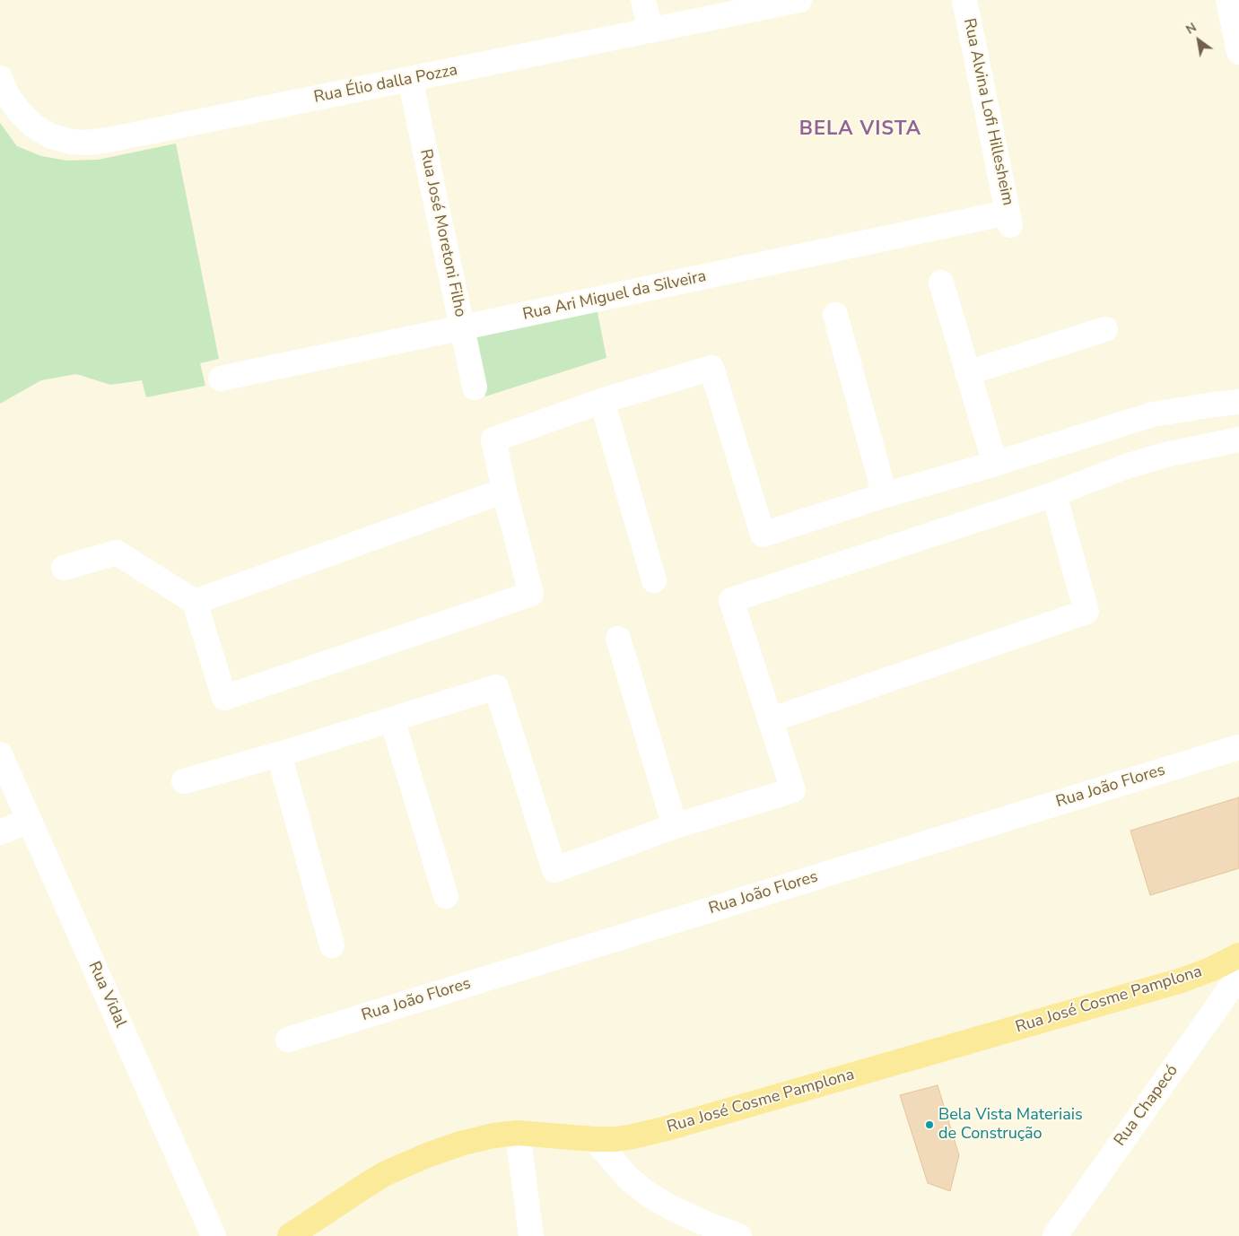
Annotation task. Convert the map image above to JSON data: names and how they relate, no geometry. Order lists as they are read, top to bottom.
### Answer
{
  "streets": {
    "main road": ["Rua José Cosme Pamplona"],
    "street": [
      "Rua Élio dalla Pozza",
      "Rua Alvina Lofi Hillesheim",
      "Rua José Moretoni Filho",
      "Rua Ari Miguel da Silveira",
      "Rua João Flores",
      "Rua Vidal",
      "Rua Chapecó"
    ]
  },
  "crossings": [
    ["Rua Élio dalla Pozza", "Rua José Moretoni Filho"],
    ["Rua Alvina Lofi Hillesheim", "Rua Ari Miguel da Silveira"],
    ["Rua José Moretoni Filho", "Rua Ari Miguel da Silveira"]
  ],
  "districts": ["BELA VISTA"],
  "places": ["Bela Vista Materiais de Construção"],
  "north": "top left"
}
